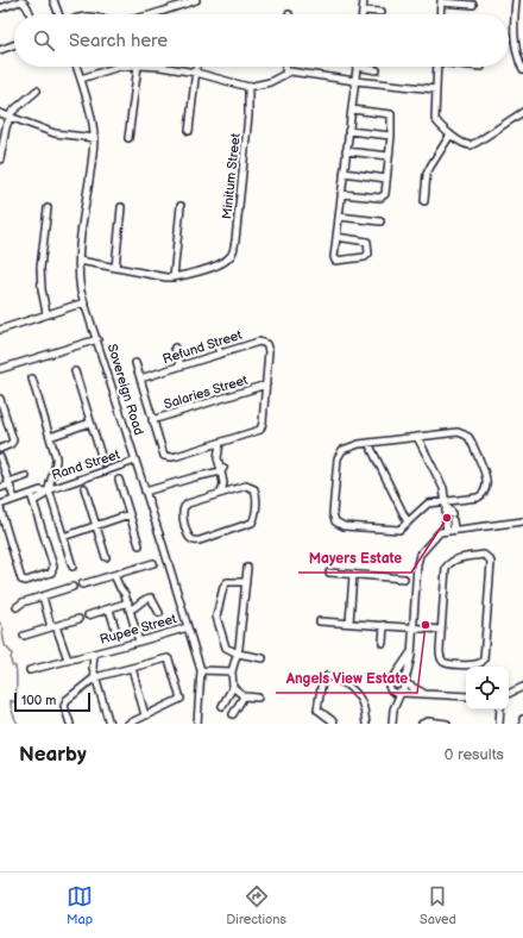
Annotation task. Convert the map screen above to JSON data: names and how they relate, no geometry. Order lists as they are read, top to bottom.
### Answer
{
  "streets": {
    "street": [
      "Minitum Street",
      "Refund Street",
      "Sovereign Road",
      "Salaries Street",
      "Rand Street",
      "Rupee Street"
    ]
  },
  "crossings": [
    ["Refund Street", "Salaries Street"],
    ["Sovereign Road", "Rand Street"],
    ["Sovereign Road", "Rupee Street"]
  ],
  "places": ["Mayers Estate", "Angels View Estate"],
  "scale_bar": "100 m",
  "page": {
    "search": "Search here",
    "scale": "100 m",
    "heading": ["Nearby", "0 results"],
    "nav": ["Map", "Directions", "Saved"]
  }
}
